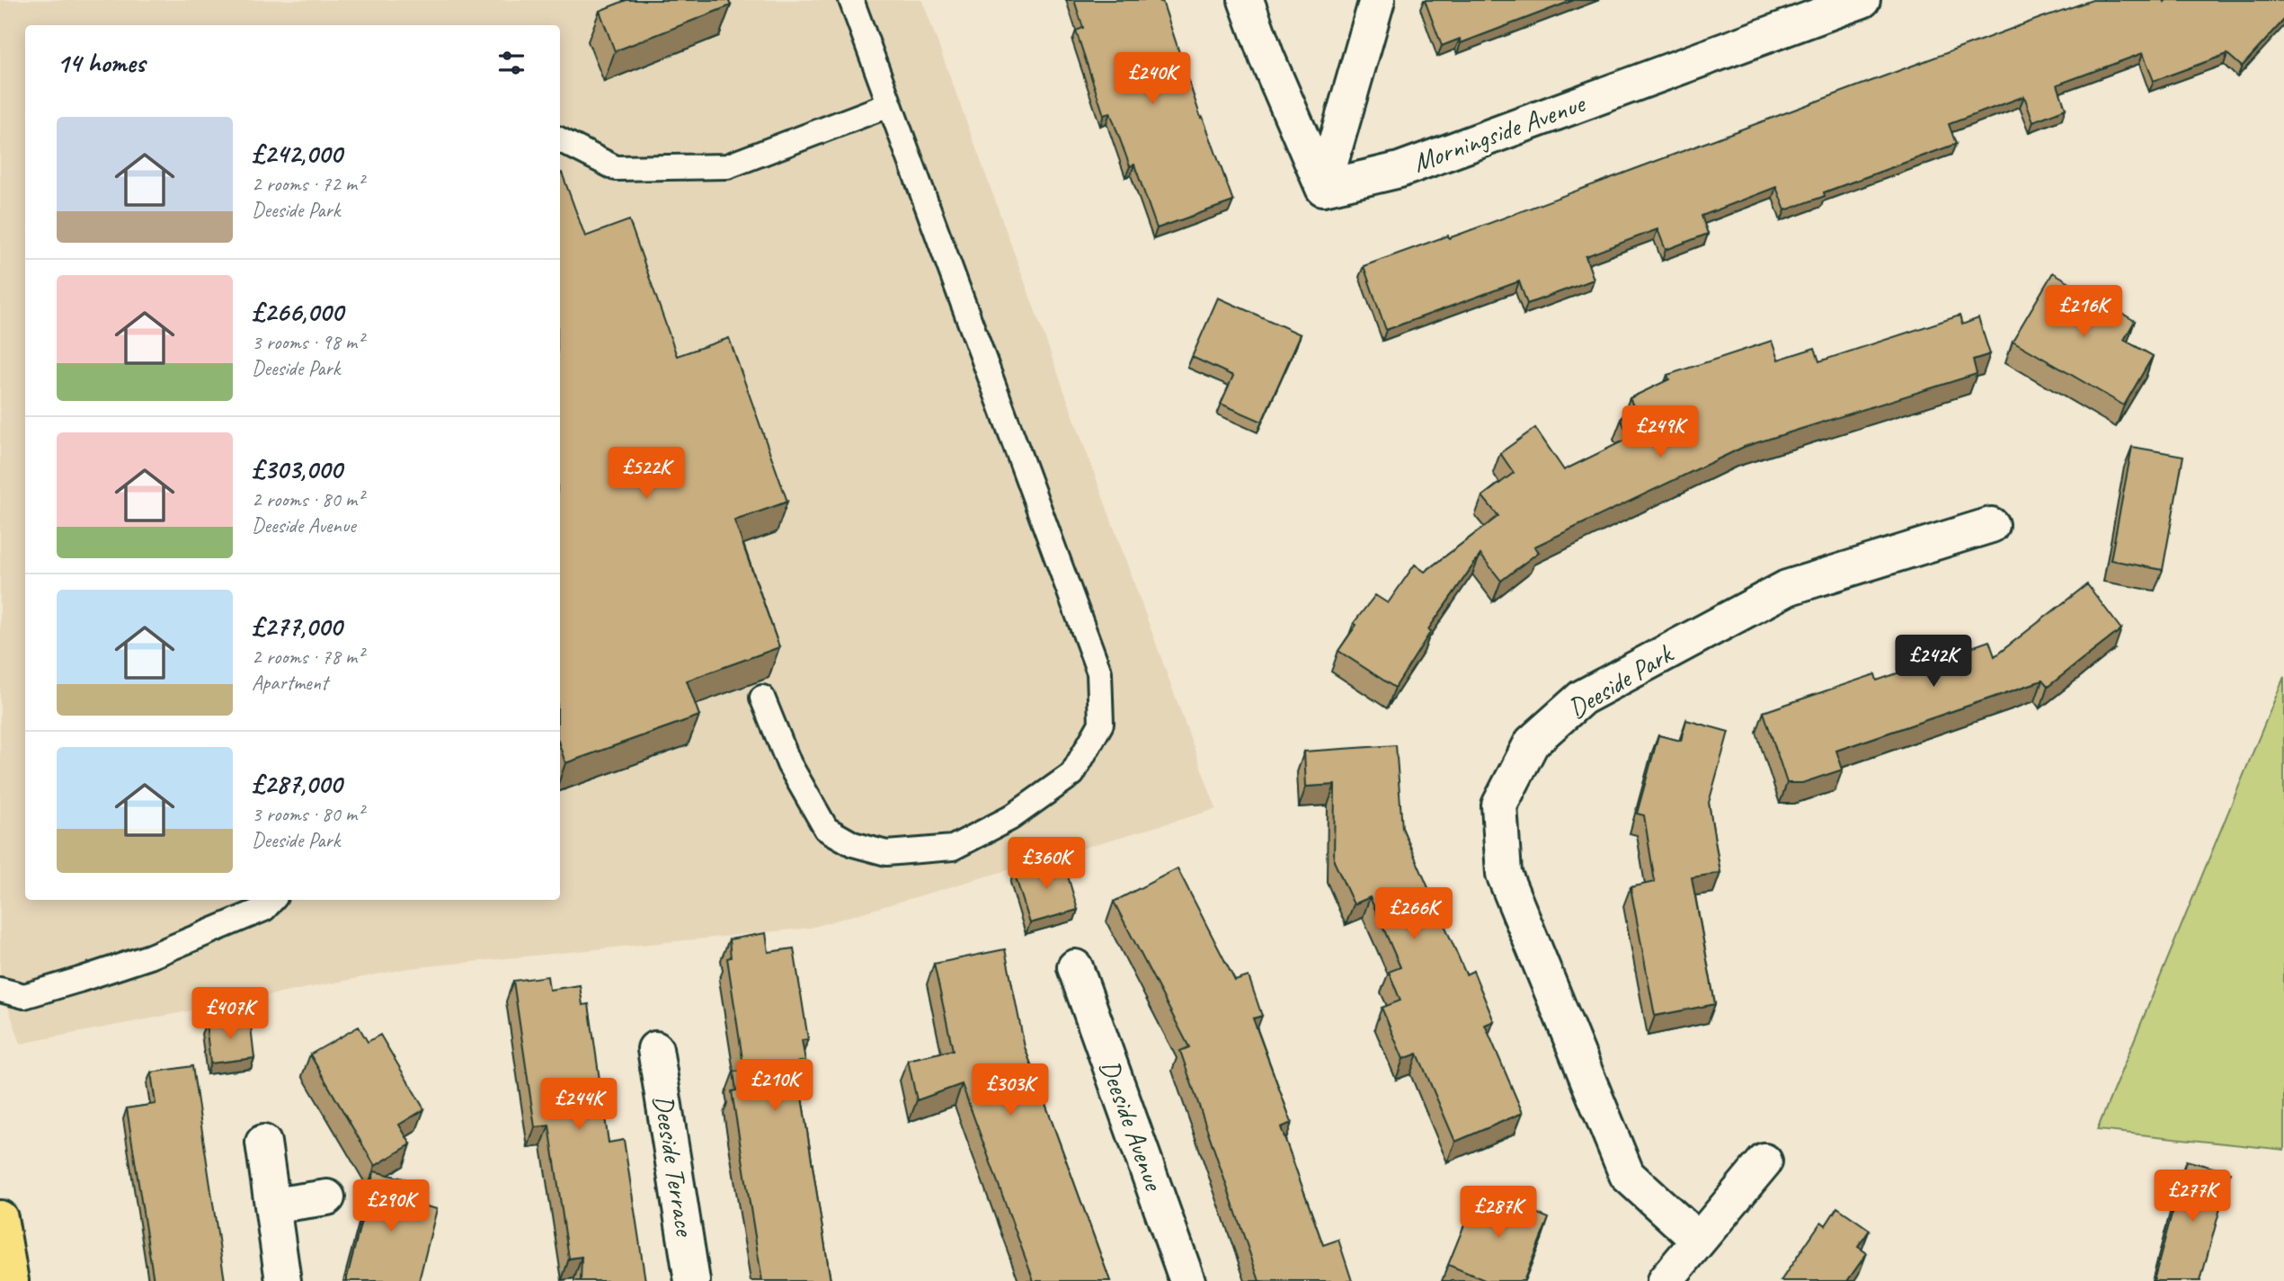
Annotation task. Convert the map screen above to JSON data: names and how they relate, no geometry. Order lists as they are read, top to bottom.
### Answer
{
  "streets": {
    "street": [
      "Morningside Avenue",
      "Deeside Park",
      "Deeside Avenue",
      "Deeside Terrace"
    ]
  },
  "page": {
    "heading": "14 homes",
    "price": [
      "£240K",
      "£216K",
      "£249K",
      "£522K",
      "£242K",
      "£360K",
      "£266K",
      "£407K",
      "£210K",
      "£303K",
      "£244K",
      "£277K",
      "£290K",
      "£287K"
    ],
    "list": [
      {
        "name": "£242,000",
        "note": "2 rooms · 72 m² · Deeside Park"
      },
      {
        "name": "£266,000",
        "note": "3 rooms · 98 m² · Deeside Park"
      },
      {
        "name": "£303,000",
        "note": "2 rooms · 80 m² · Deeside Avenue"
      },
      {
        "name": "£277,000",
        "note": "2 rooms · 78 m² · Apartment"
      },
      {
        "name": "£287,000",
        "note": "3 rooms · 80 m² · Deeside Park"
      }
    ]
  }
}
